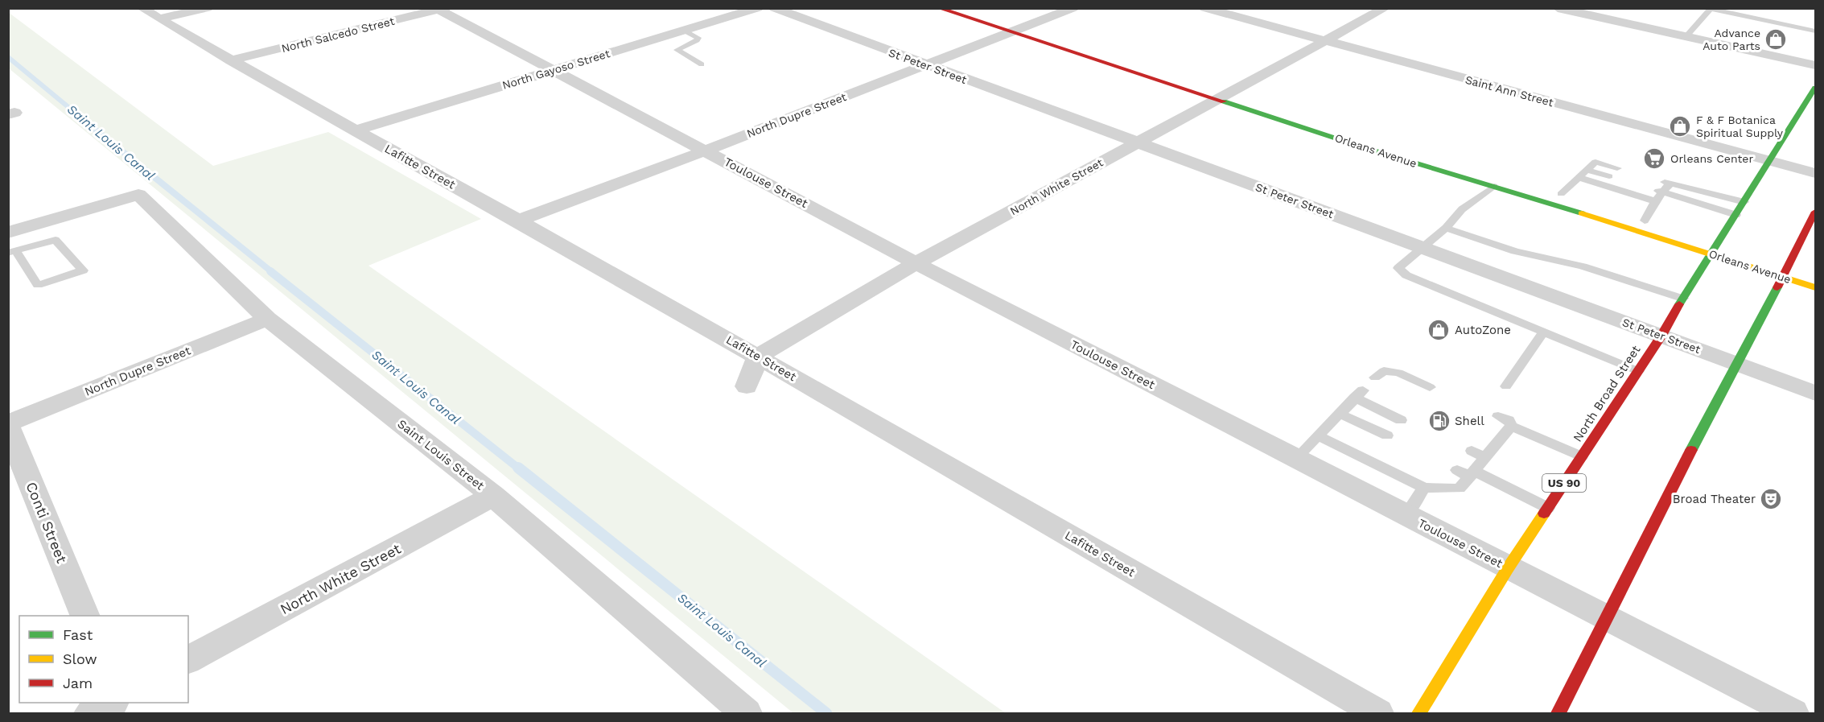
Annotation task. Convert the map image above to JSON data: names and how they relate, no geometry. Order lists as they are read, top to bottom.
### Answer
{
  "streets": {
    "main road": ["Orleans Avenue", "North Broad Street", "US 90"],
    "street": [
      "North Salcedo Street",
      "St Peter Street",
      "North Gayoso Street",
      "Saint Ann Street",
      "North Dupre Street",
      "Lafitte Street",
      "Toulouse Street",
      "North White Street",
      "Saint Louis Street",
      "Conti Street"
    ]
  },
  "crossings": [
    ["North Salcedo Street", "Lafitte Street"],
    ["North Salcedo Street", "Toulouse Street"],
    ["St Peter Street", "North Dupre Street"],
    ["St Peter Street", "North White Street"],
    ["St Peter Street", "North Broad Street"],
    ["North Gayoso Street", "Lafitte Street"],
    ["North Gayoso Street", "Toulouse Street"],
    ["Saint Ann Street", "North White Street"],
    ["Saint Ann Street", "North Broad Street"],
    ["North Dupre Street", "Orleans Avenue"],
    ["North Dupre Street", "Lafitte Street"],
    ["North Dupre Street", "Toulouse Street"],
    ["North Dupre Street", "Saint Louis Street"],
    ["North Dupre Street", "Conti Street"],
    ["Orleans Avenue", "North White Street"],
    ["Orleans Avenue", "North Broad Street"],
    ["Lafitte Street", "North White Street"],
    ["Toulouse Street", "North White Street"],
    ["Toulouse Street", "North Broad Street"],
    ["North White Street", "Saint Louis Street"]
  ],
  "water": ["Saint Louis Canal"],
  "places": {
    "shop": ["Advance Auto Parts", "F & F Botanica Spiritual Supply", "AutoZone"],
    "supermarket": ["Orleans Center"],
    "fuel station": ["Shell"],
    "theatre": ["Broad Theater"]
  },
  "legend": ["Fast", "Slow", "Jam"]
}
